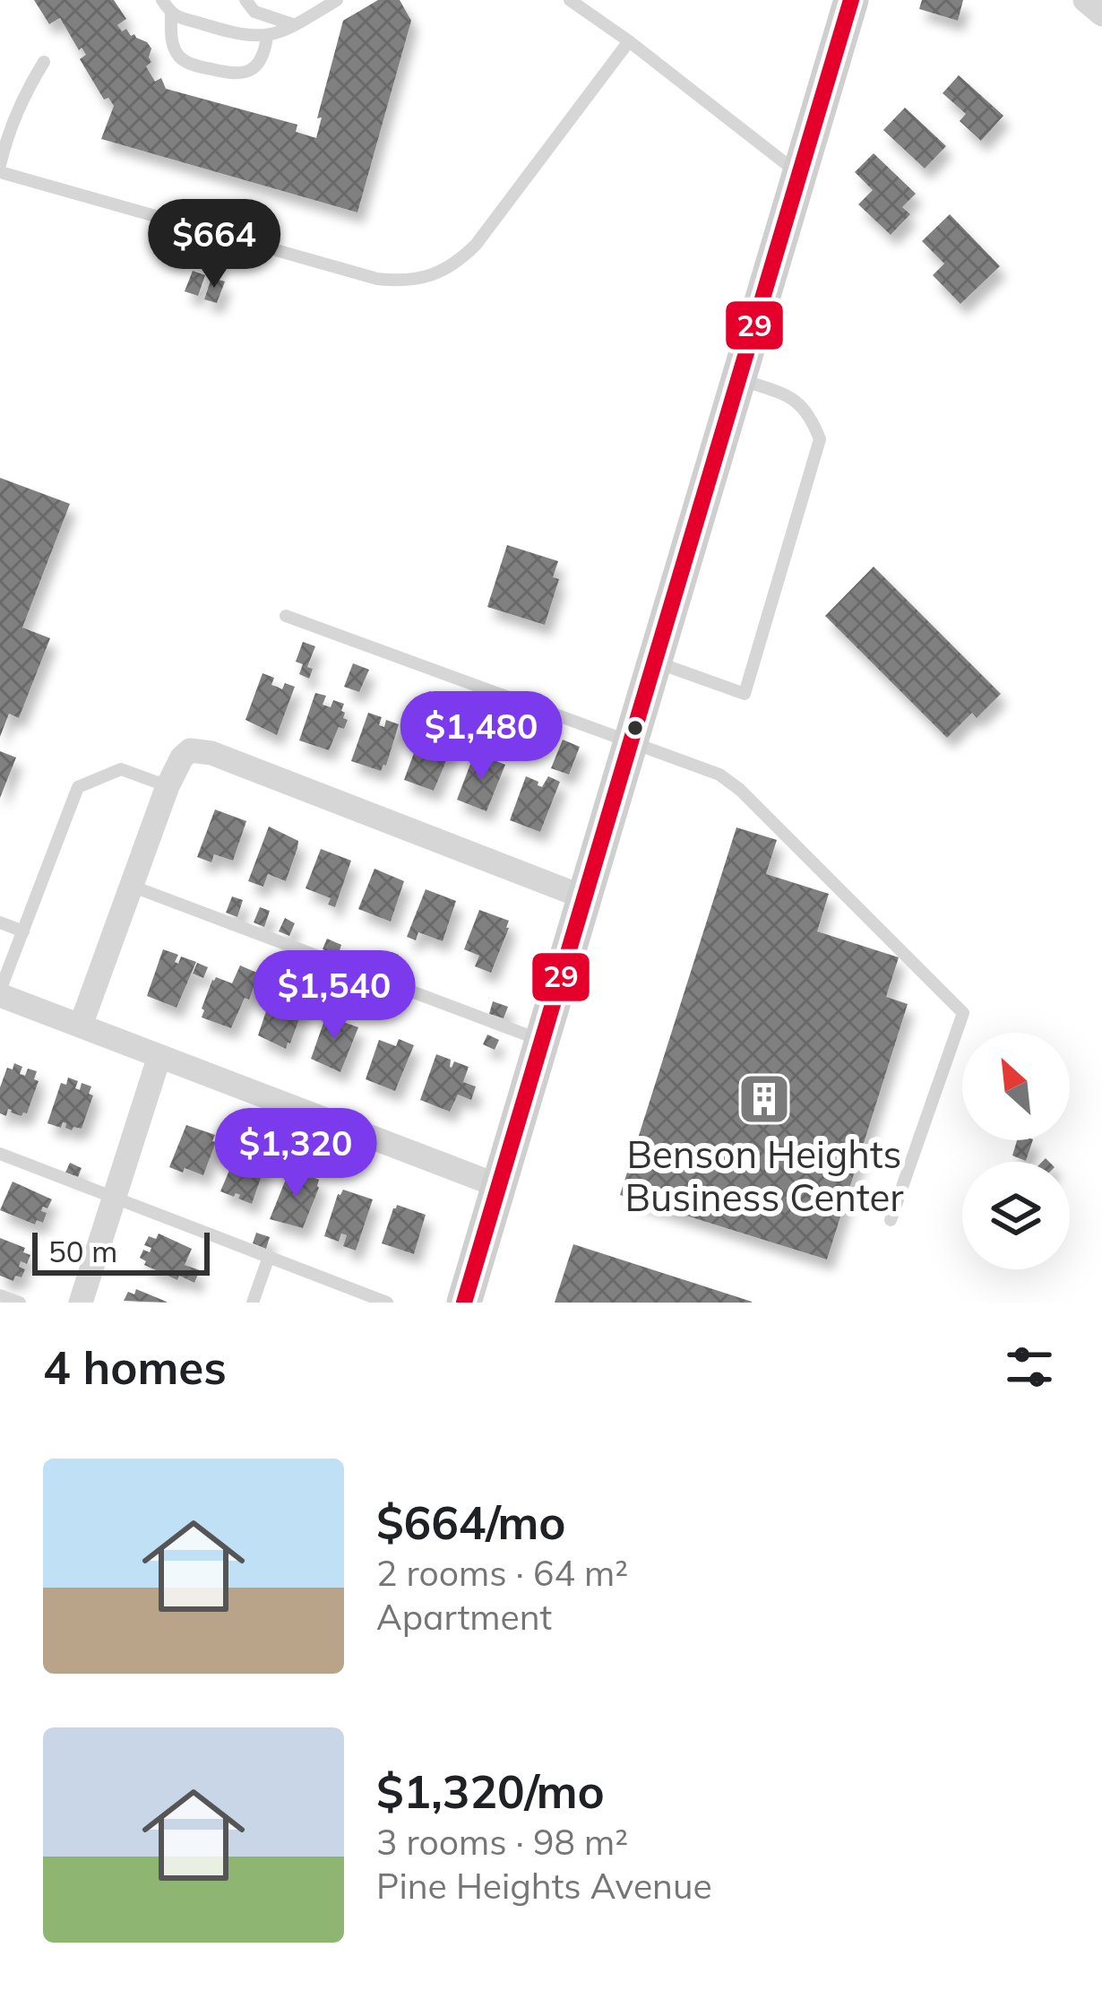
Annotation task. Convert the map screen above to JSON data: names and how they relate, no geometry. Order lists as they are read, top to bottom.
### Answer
{
  "places": {
    "building": ["Benson Heights Business Center"]
  },
  "lines": ["transit line 29"],
  "scale_bar": "50 m",
  "north": "top left",
  "page": {
    "price": [
      "$664",
      "$1,480",
      "$1,540",
      "$1,320"
    ],
    "scale": "50 m",
    "heading": "4 homes",
    "list": [
      {
        "name": "$664/mo",
        "note": "2 rooms · 64 m² · Apartment"
      },
      {
        "name": "$1,320/mo",
        "note": "3 rooms · 98 m² · Pine Heights Avenue"
      }
    ]
  }
}
